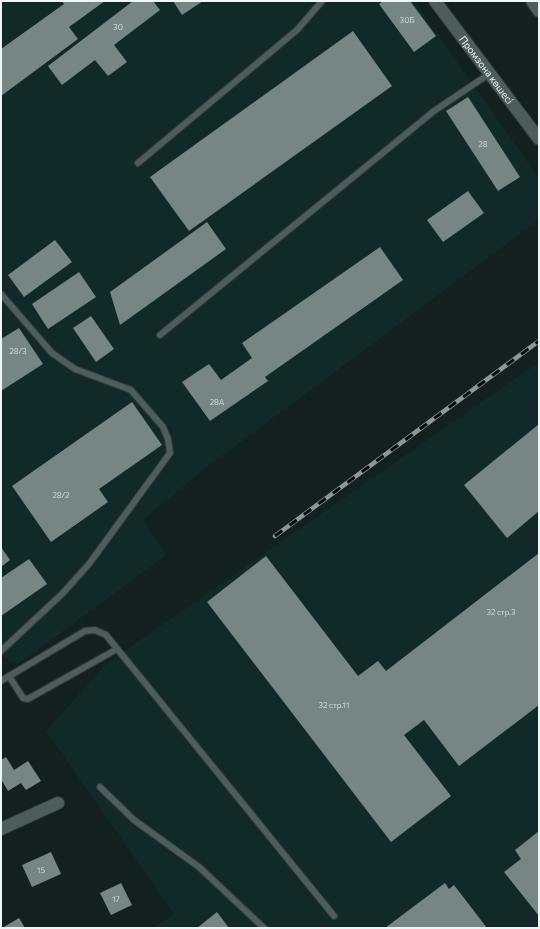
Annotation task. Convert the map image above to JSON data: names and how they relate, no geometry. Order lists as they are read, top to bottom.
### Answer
{
  "streets": {
    "street": ["Промзона көшесі"]
  },
  "house_numbers": [
    "30Б",
    "30",
    "28",
    "28/3",
    "28А",
    "28/2",
    "32 стр.3",
    "32 стр.11",
    "15",
    "17"
  ]
}
